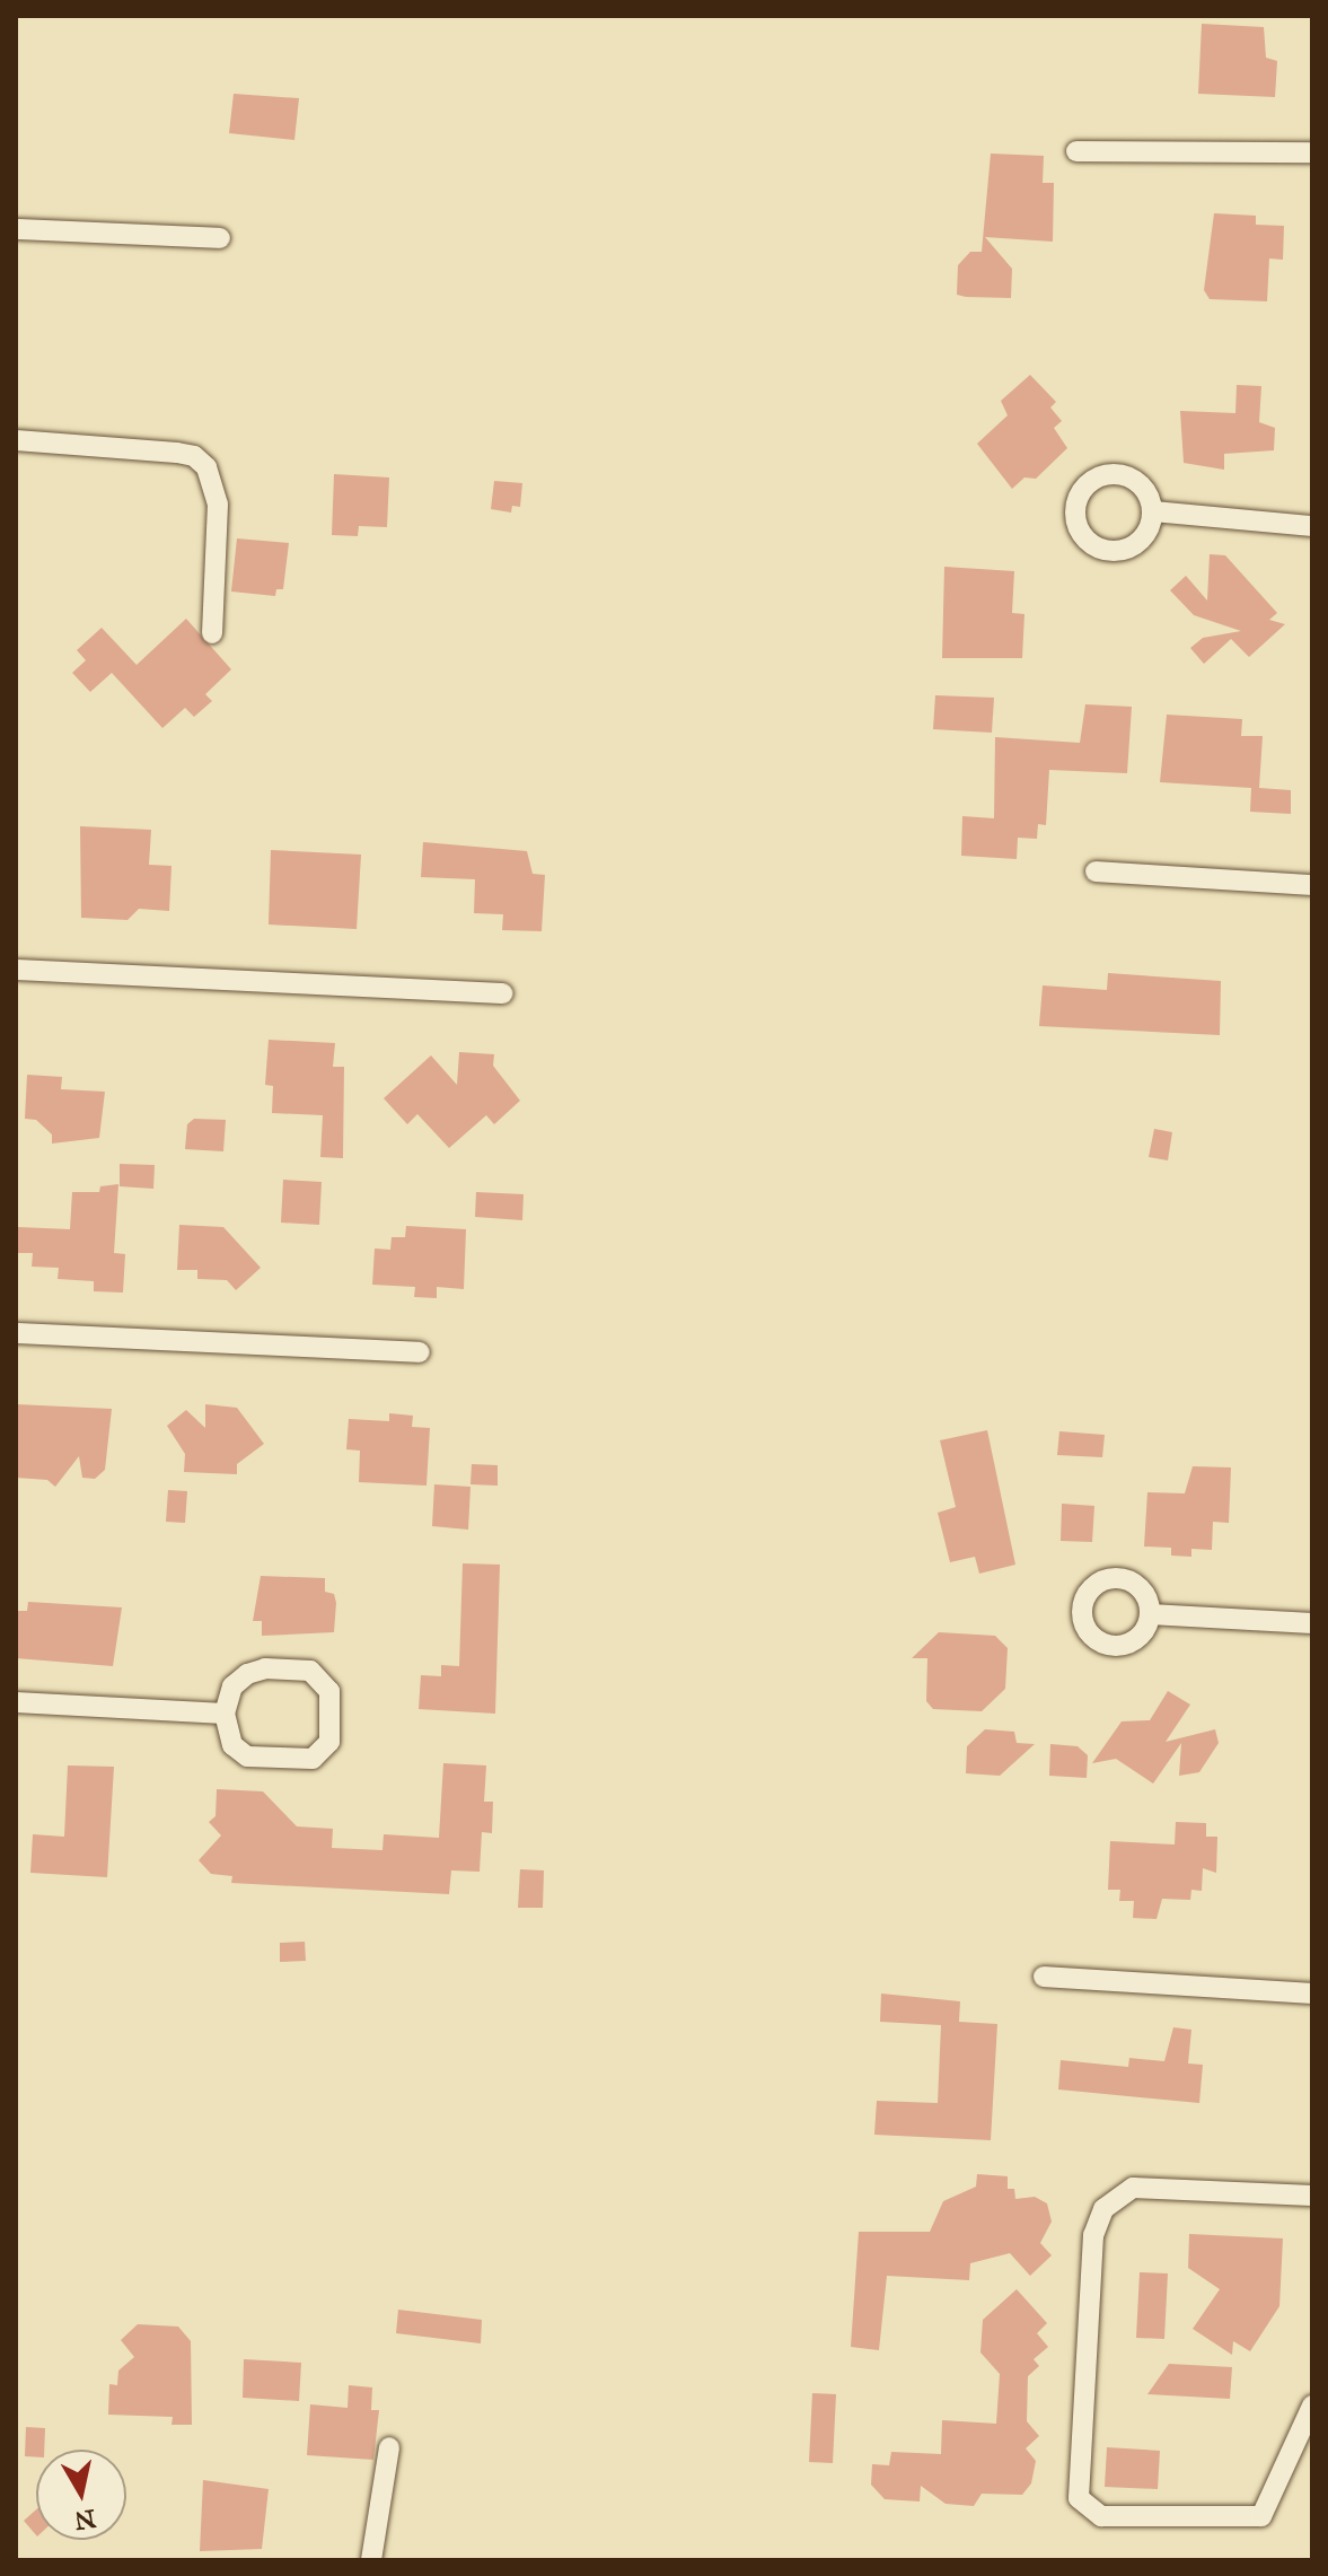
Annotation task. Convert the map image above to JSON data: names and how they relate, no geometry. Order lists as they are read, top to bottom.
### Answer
{
  "north": "bottom"
}
